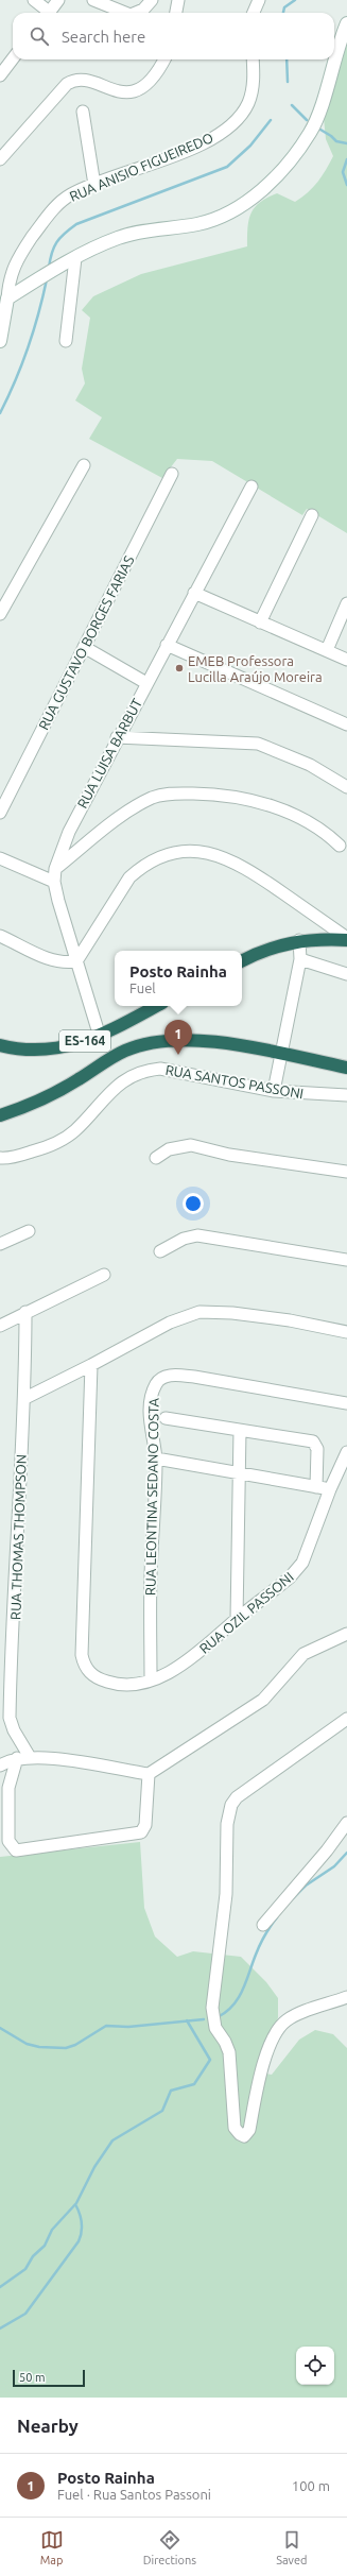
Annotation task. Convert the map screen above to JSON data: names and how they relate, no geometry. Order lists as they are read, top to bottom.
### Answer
{
  "streets": {
    "highway": ["ES-164"],
    "street": [
      "RUA ANISIO FIGUEIREDO",
      "RUA GUSTAVO BORGES FARIAS",
      "RUA LUISA BARBUT",
      "RUA SANTOS PASSONI",
      "RUA LEONTINA SEDANO COSTA",
      "RUA THOMAS THOMPSON",
      "RUA OZIL PASSONI"
    ]
  },
  "crossings": [
    ["RUA LUISA BARBUT", "ES-164"],
    ["RUA LEONTINA SEDANO COSTA", "RUA OZIL PASSONI"]
  ],
  "places": ["EMEB Professora Lucilla Araújo Moreira"],
  "scale_bar": "50 m",
  "page": {
    "search": "Search here",
    "popup": ["Posto Rainha", "Fuel"],
    "pins": "1",
    "scale": "50 m",
    "heading": "Nearby",
    "list": [
      {
        "mark": "1",
        "name": "Posto Rainha",
        "note": "Fuel · Rua Santos Passoni",
        "value": "100 m"
      }
    ],
    "nav": ["Map", "Directions", "Saved"]
  }
}
